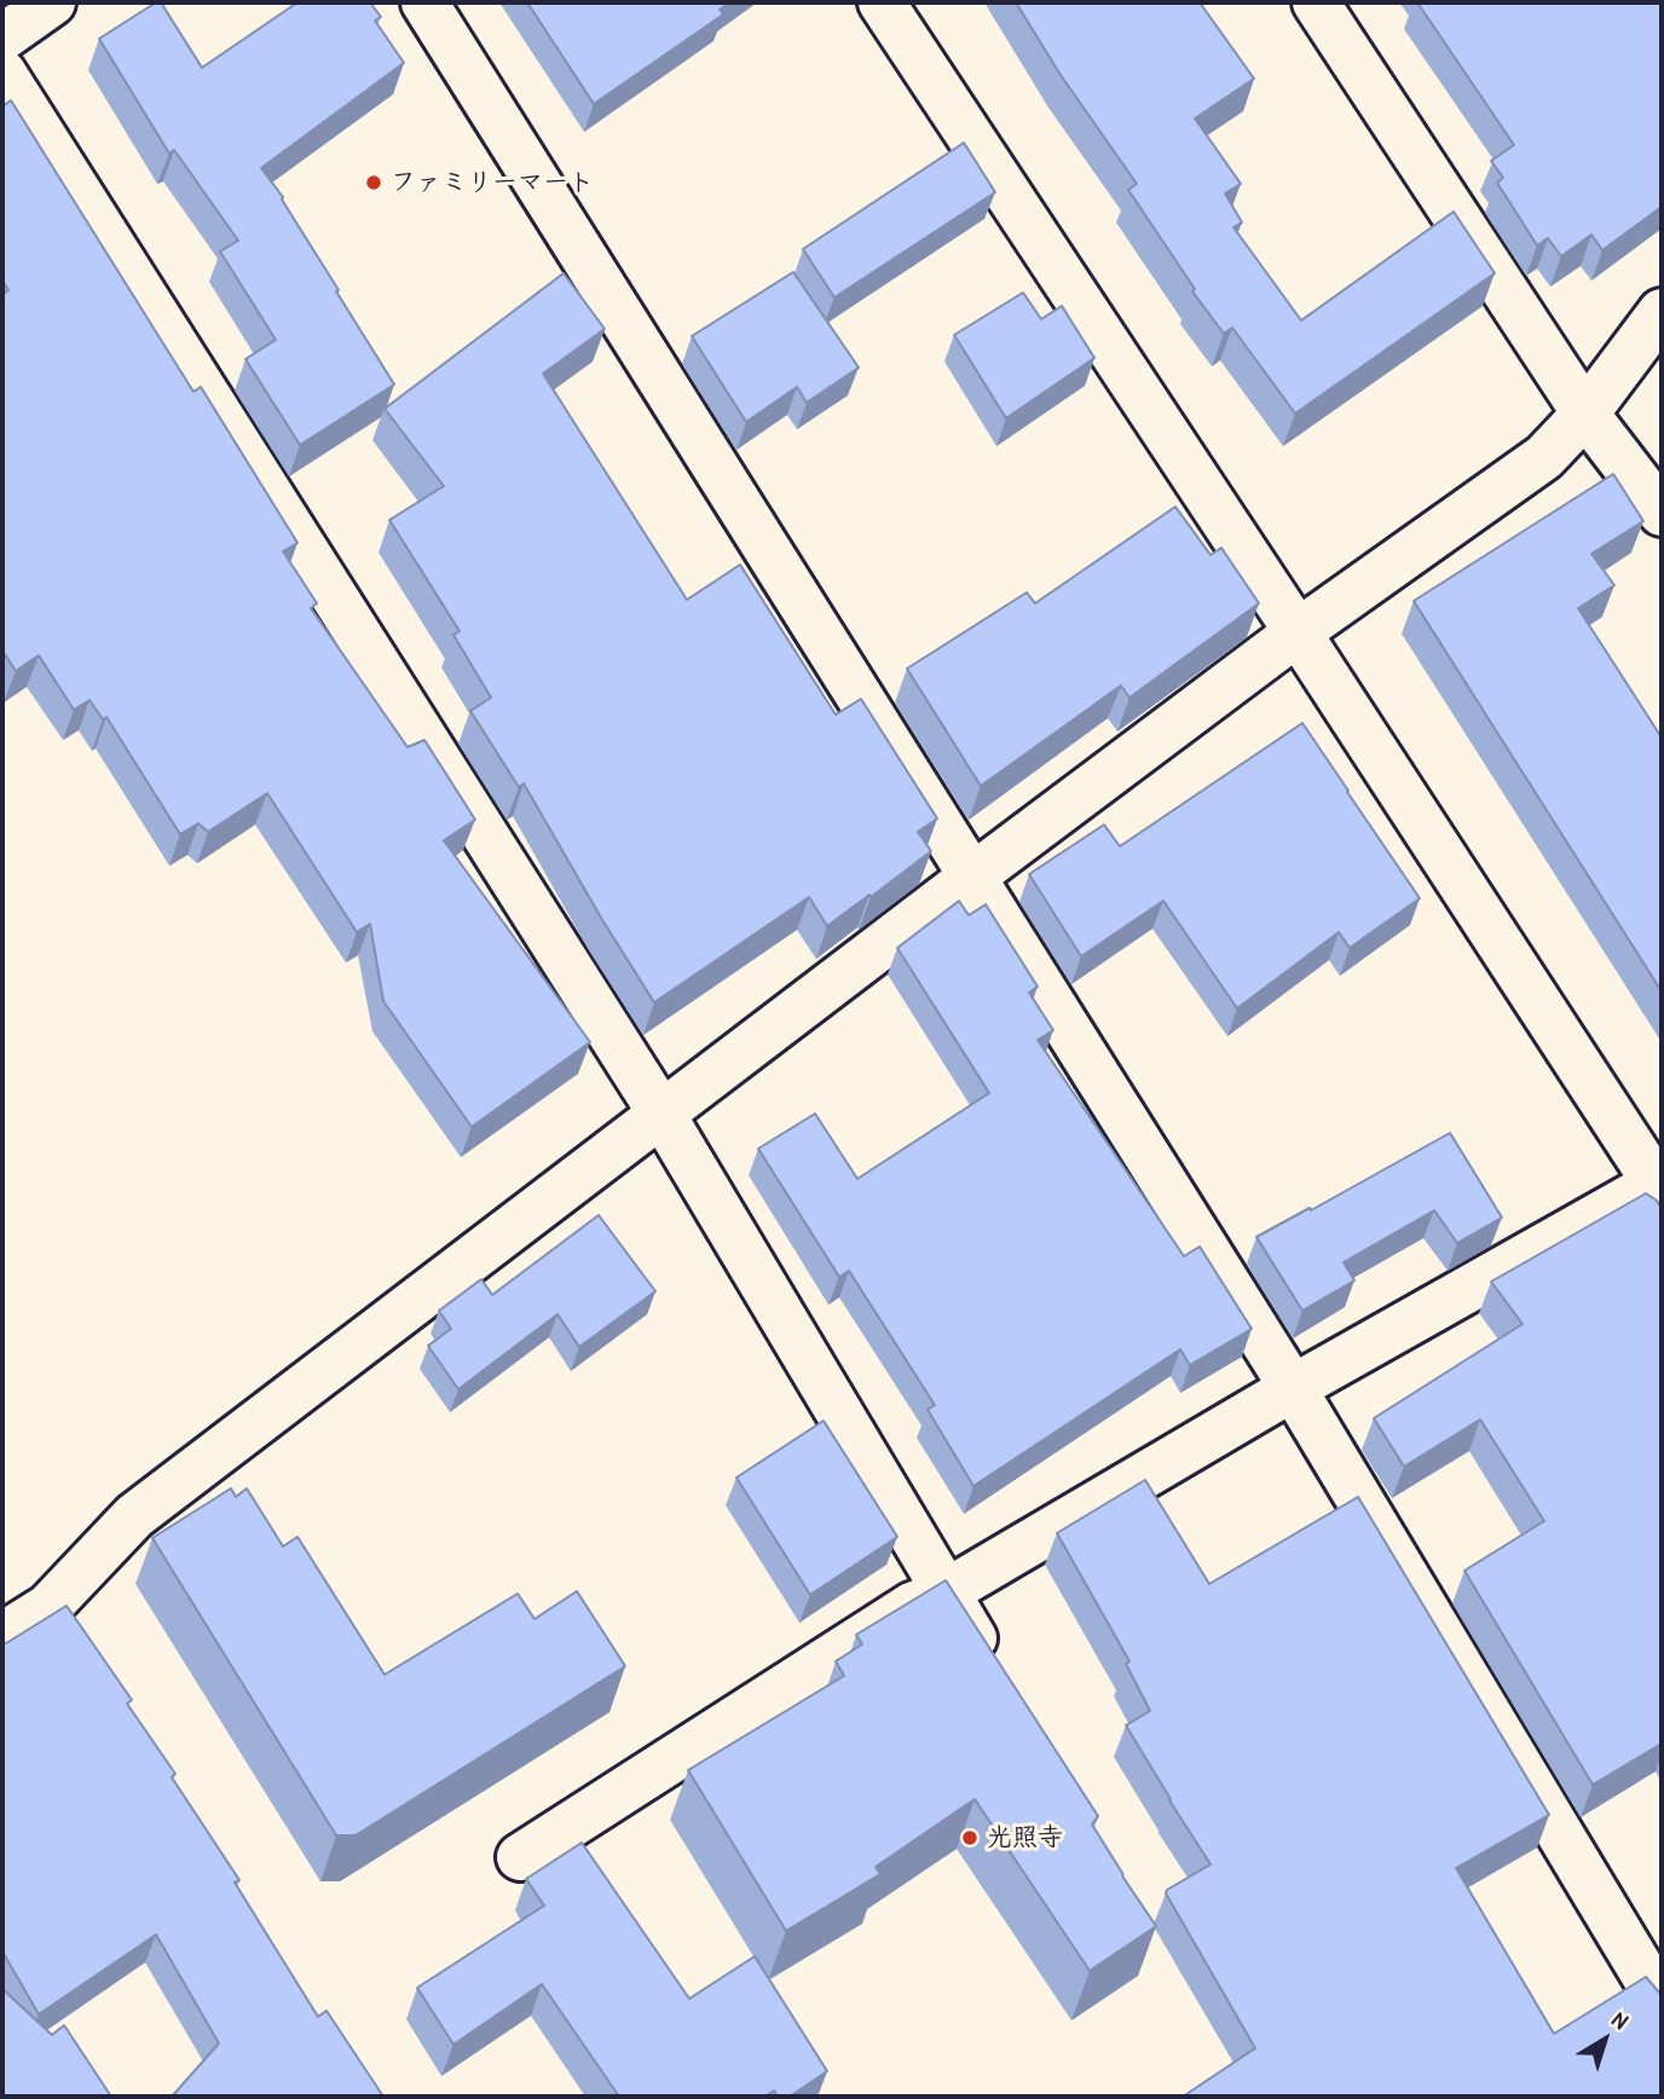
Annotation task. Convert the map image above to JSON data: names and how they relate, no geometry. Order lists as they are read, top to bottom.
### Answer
{
  "places": ["ファミリーマート", "光照寺"],
  "north": "top right"
}
